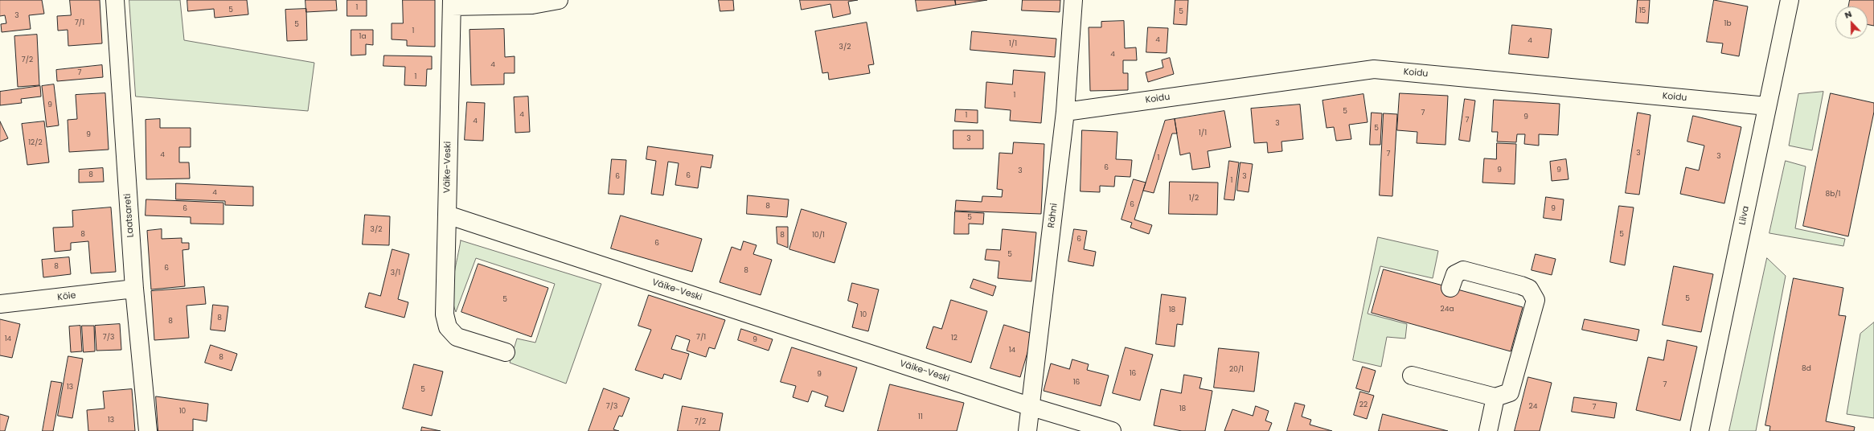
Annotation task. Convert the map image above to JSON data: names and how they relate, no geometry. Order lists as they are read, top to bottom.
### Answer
{
  "streets": {
    "street": [
      "Koidu",
      "Väike-Veski",
      "Laatsareti",
      "Rähni",
      "Liiva",
      "Köie"
    ]
  },
  "crossings": [
    ["Koidu", "Rähni"],
    ["Koidu", "Liiva"],
    ["Väike-Veski", "Rähni"],
    ["Laatsareti", "Köie"]
  ],
  "house_numbers": [
    "1",
    "5",
    "15",
    "5",
    "3",
    "7/1",
    "1b",
    "5",
    "1",
    "1a",
    "4",
    "4",
    "1/1",
    "3/2",
    "4",
    "7/2",
    "4",
    "7",
    "1",
    "1",
    "9",
    "5",
    "7",
    "4",
    "1",
    "9",
    "7",
    "4",
    "3",
    "5",
    "1/1",
    "9",
    "3",
    "12/2",
    "3",
    "7",
    "4",
    "3",
    "1",
    "6",
    "9",
    "9",
    "3",
    "8",
    "6",
    "6",
    "3",
    "1",
    "4",
    "8b/1",
    "1/2",
    "6",
    "8",
    "6",
    "9",
    "5",
    "3/2",
    "8",
    "5",
    "8",
    "10/1",
    "6",
    "6",
    "5",
    "8",
    "6",
    "8",
    "3/1",
    "5",
    "5",
    "24a",
    "18",
    "10",
    "8",
    "8",
    "7/3",
    "7/1",
    "12",
    "14",
    "9",
    "14",
    "8",
    "8d",
    "20/1",
    "16",
    "9",
    "16",
    "7",
    "13",
    "5",
    "22",
    "7/3",
    "24",
    "7",
    "18",
    "10",
    "11",
    "13",
    "7/2"
  ],
  "north": "top"
}
